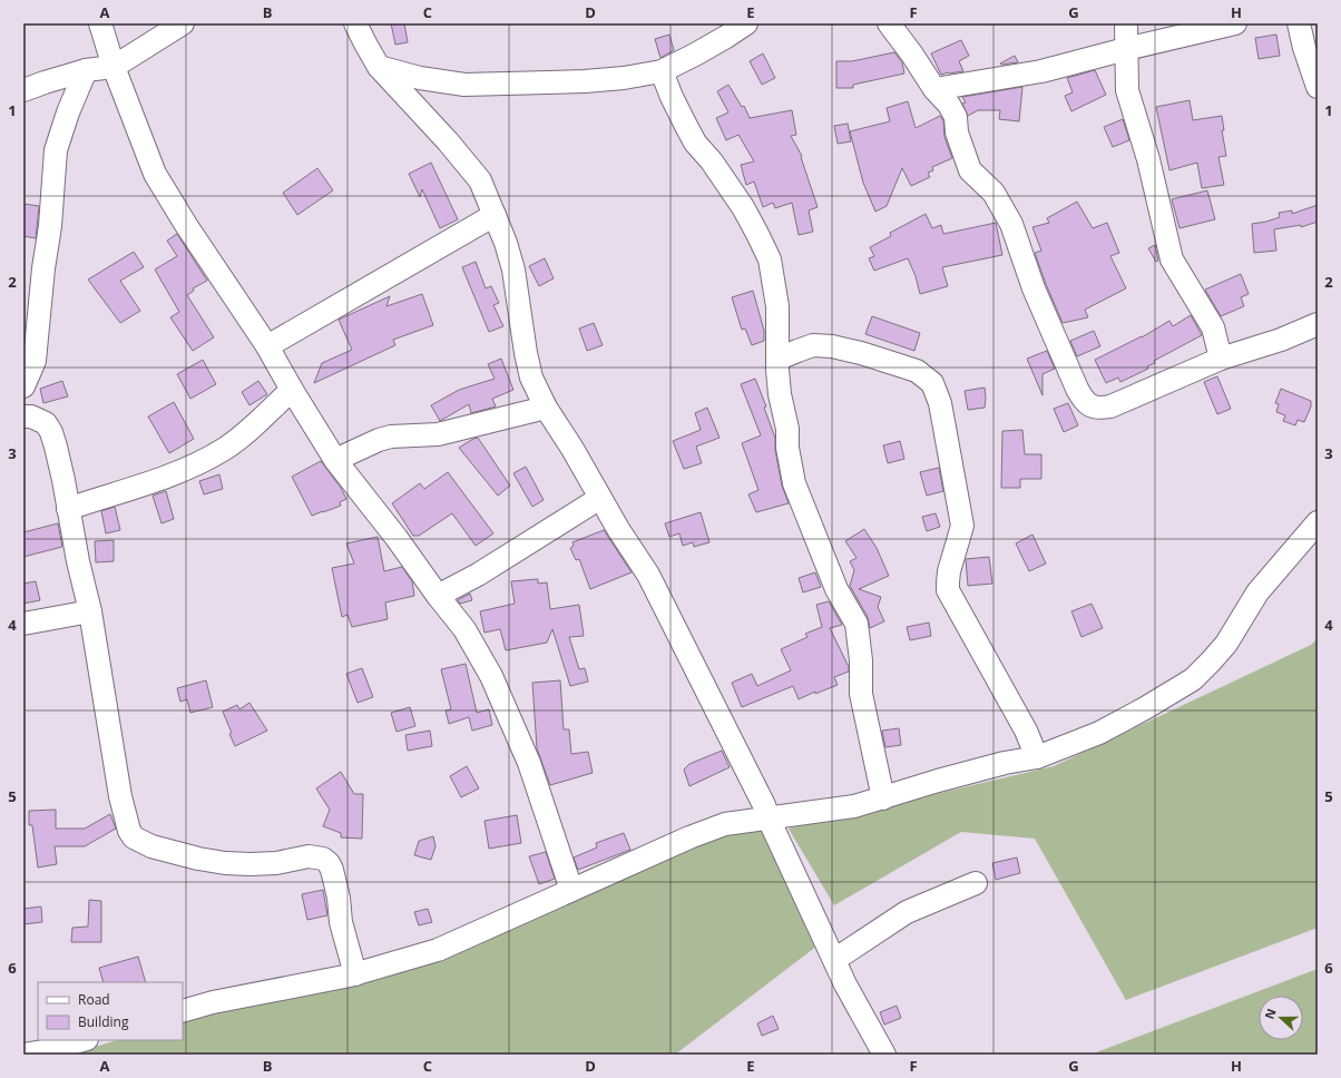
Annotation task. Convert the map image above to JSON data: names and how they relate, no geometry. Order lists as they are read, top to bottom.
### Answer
{
  "legend": ["Road", "Building"],
  "north": "left",
  "grid": {
    "columns": [
      "A",
      "B",
      "C",
      "D",
      "E",
      "F",
      "G",
      "H"
    ],
    "rows": [
      "1",
      "2",
      "3",
      "4",
      "5",
      "6"
    ]
  }
}
